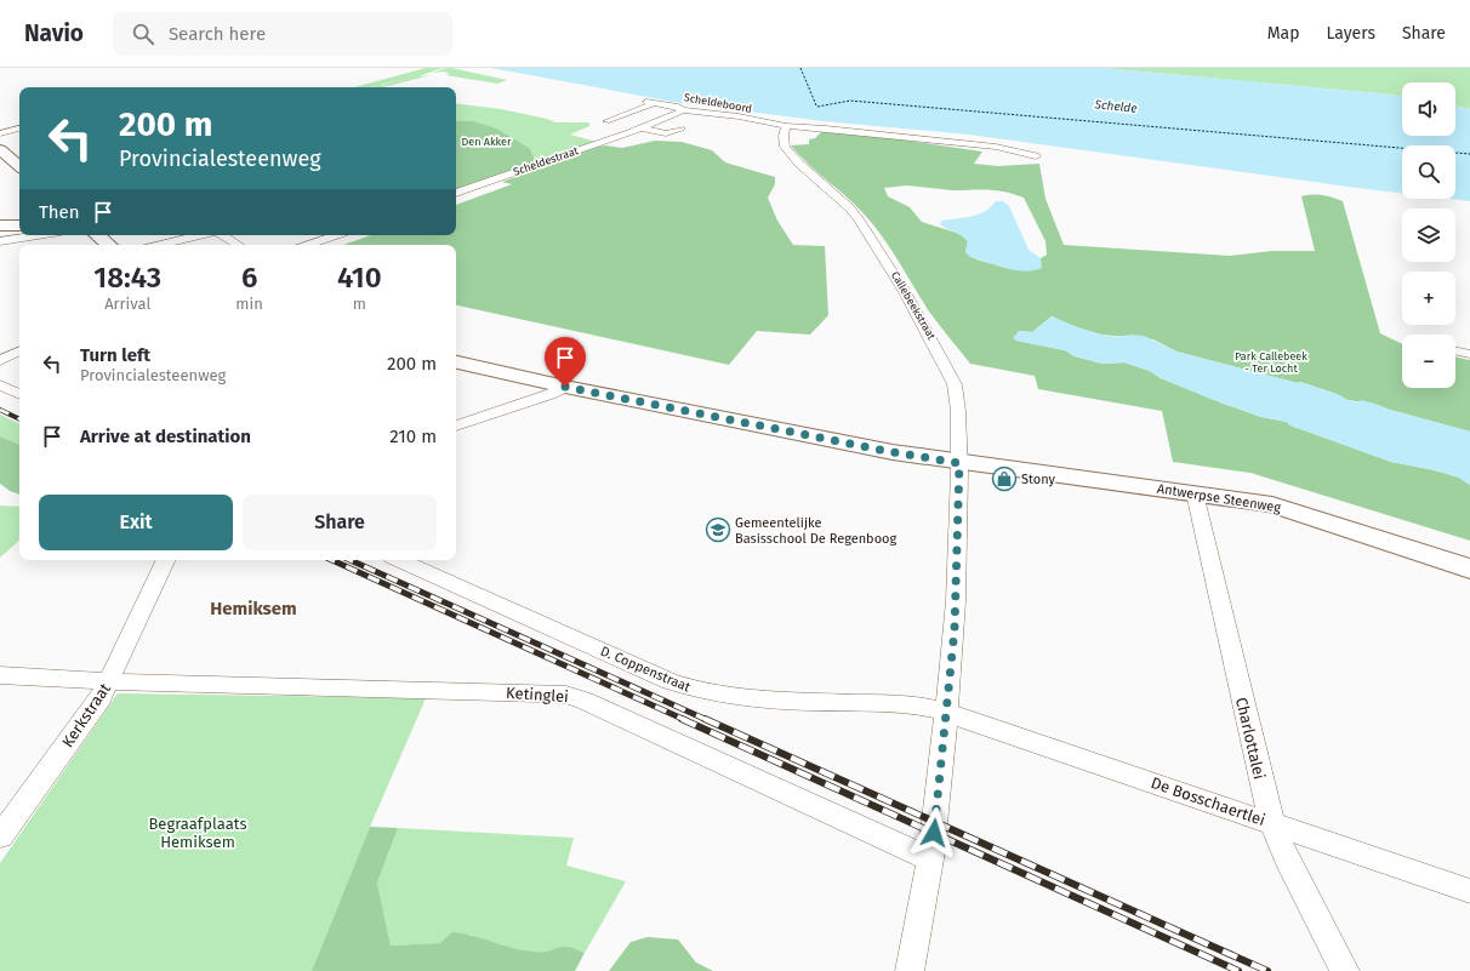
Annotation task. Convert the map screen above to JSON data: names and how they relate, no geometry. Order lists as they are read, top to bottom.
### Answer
{
  "streets": {
    "main road": ["Antwerpse Steenweg"],
    "street": [
      "Scheldeboord",
      "Scheldestraat",
      "Callebeekstraat",
      "D. Coppenstraat",
      "Ketinglei",
      "Kerkstraat",
      "Charlottalei",
      "De Bosschaertlei"
    ]
  },
  "crossings": [
    ["Scheldeboord", "Scheldestraat"],
    ["Scheldeboord", "Callebeekstraat"],
    ["Callebeekstraat", "Antwerpse Steenweg"],
    ["Callebeekstraat", "D. Coppenstraat"],
    ["Callebeekstraat", "Ketinglei"],
    ["Callebeekstraat", "De Bosschaertlei"],
    ["Antwerpse Steenweg", "Charlottalei"],
    ["D. Coppenstraat", "De Bosschaertlei"],
    ["Ketinglei", "Kerkstraat"],
    ["Charlottalei", "De Bosschaertlei"]
  ],
  "districts": ["Hemiksem"],
  "water": ["Schelde"],
  "parks": ["Den Akker", "Park Callebeek - Ter Locht", "Begraafplaats Hemiksem"],
  "places": {
    "shop": ["Stony"],
    "school or university": ["Gemeentelijke Basisschool De Regenboog"]
  },
  "page": {
    "header": "Navio",
    "search": "Search here",
    "nav": ["Map", "Layers", "Share"],
    "map_buttons": ["+", "−"],
    "turn": ["200 m", "Provincialesteenweg"],
    "then": "Then",
    "eta": [
      "18:43",
      "Arrival",
      "6",
      "min",
      "410",
      "m"
    ],
    "list": [
      {
        "name": "Turn left",
        "note": "Provincialesteenweg",
        "value": "200 m"
      },
      {
        "name": "Arrive at destination",
        "value": "210 m"
      }
    ],
    "buttons": ["Exit", "Share"]
  }
}
